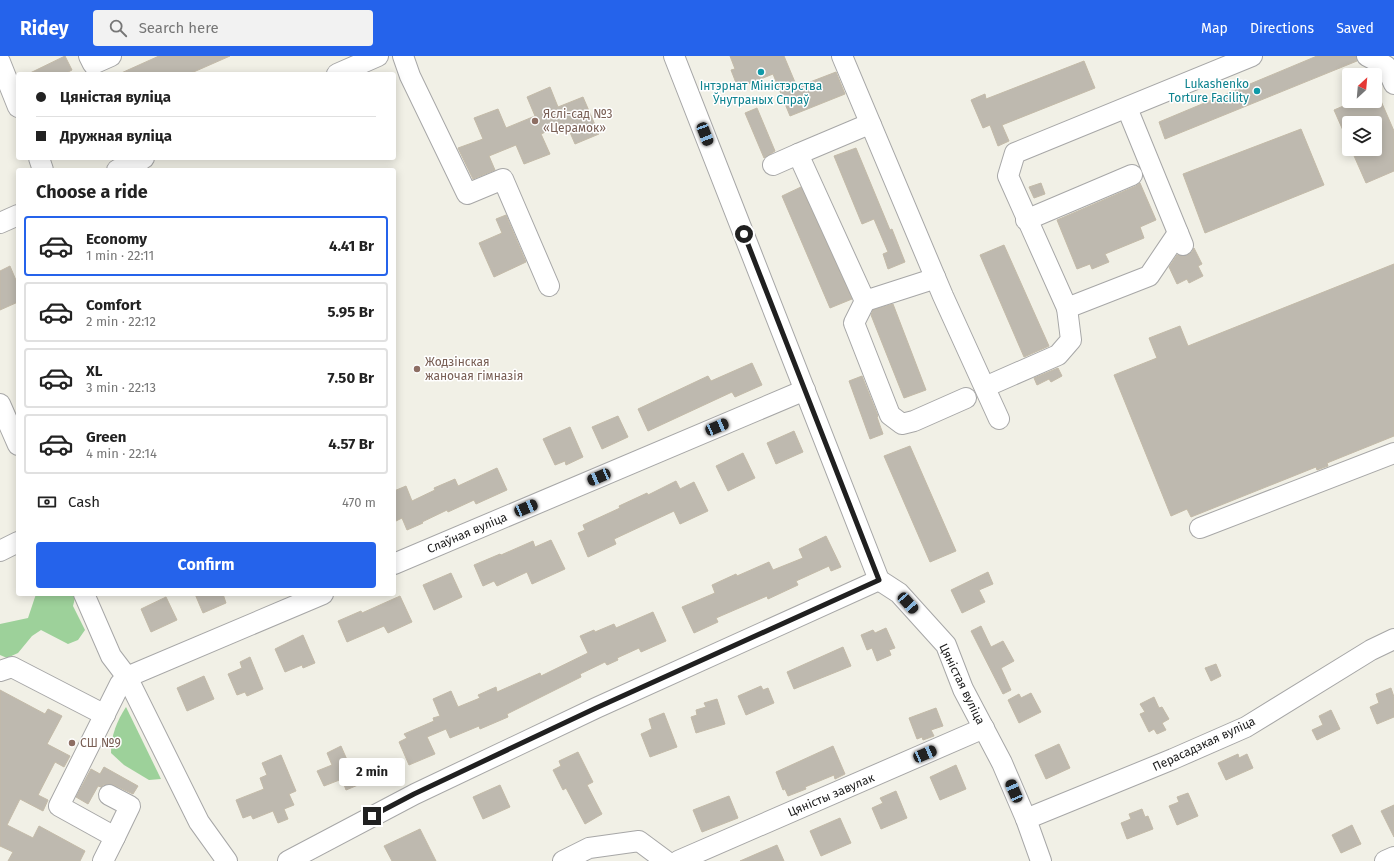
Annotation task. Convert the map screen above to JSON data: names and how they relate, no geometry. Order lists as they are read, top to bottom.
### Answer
{
  "streets": {
    "street": [
      "Слаўная вуліца",
      "Цяністая вуліца",
      "Перасадзкая вуліца",
      "Цяністы завулак"
    ]
  },
  "crossings": [
    ["Цяністая вуліца", "Перасадзкая вуліца"],
    ["Цяністая вуліца", "Цяністы завулак"]
  ],
  "places": [
    "Інтэрнат Міністэрства Ўнутраных Спраў",
    "Lukashenko Torture Facility",
    "Яслі-сад №3 «Церамок»",
    "Жодзінская жаночая гімназія",
    "СШ №9"
  ],
  "north": "top right",
  "page": {
    "header": "Ridey",
    "search": "Search here",
    "nav": ["Map", "Directions", "Saved"],
    "banner": ["Цяністая вуліца", "Дружная вуліца"],
    "heading": "Choose a ride",
    "list": [
      {
        "name": "Economy",
        "note": "1 min · 22:11",
        "value": "4.41 Br"
      },
      {
        "name": "Comfort",
        "note": "2 min · 22:12",
        "value": "5.95 Br"
      },
      {
        "name": "XL",
        "note": "3 min · 22:13",
        "value": "7.50 Br"
      },
      {
        "name": "Green",
        "note": "4 min · 22:14",
        "value": "4.57 Br"
      }
    ],
    "pay": ["Cash", "470 m"],
    "buttons": "Confirm",
    "bubble": "2 min"
  }
}
